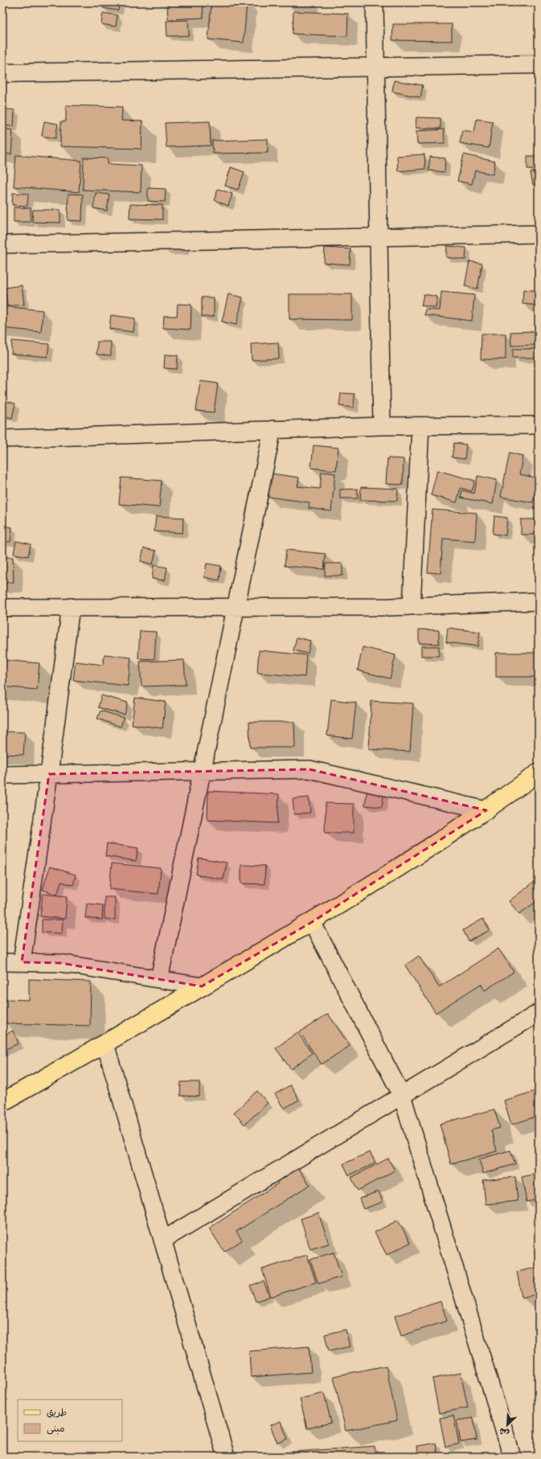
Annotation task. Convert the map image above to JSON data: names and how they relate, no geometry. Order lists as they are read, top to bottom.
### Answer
{
  "legend": ["طريق", "مبنى"],
  "north": "bottom left"
}
